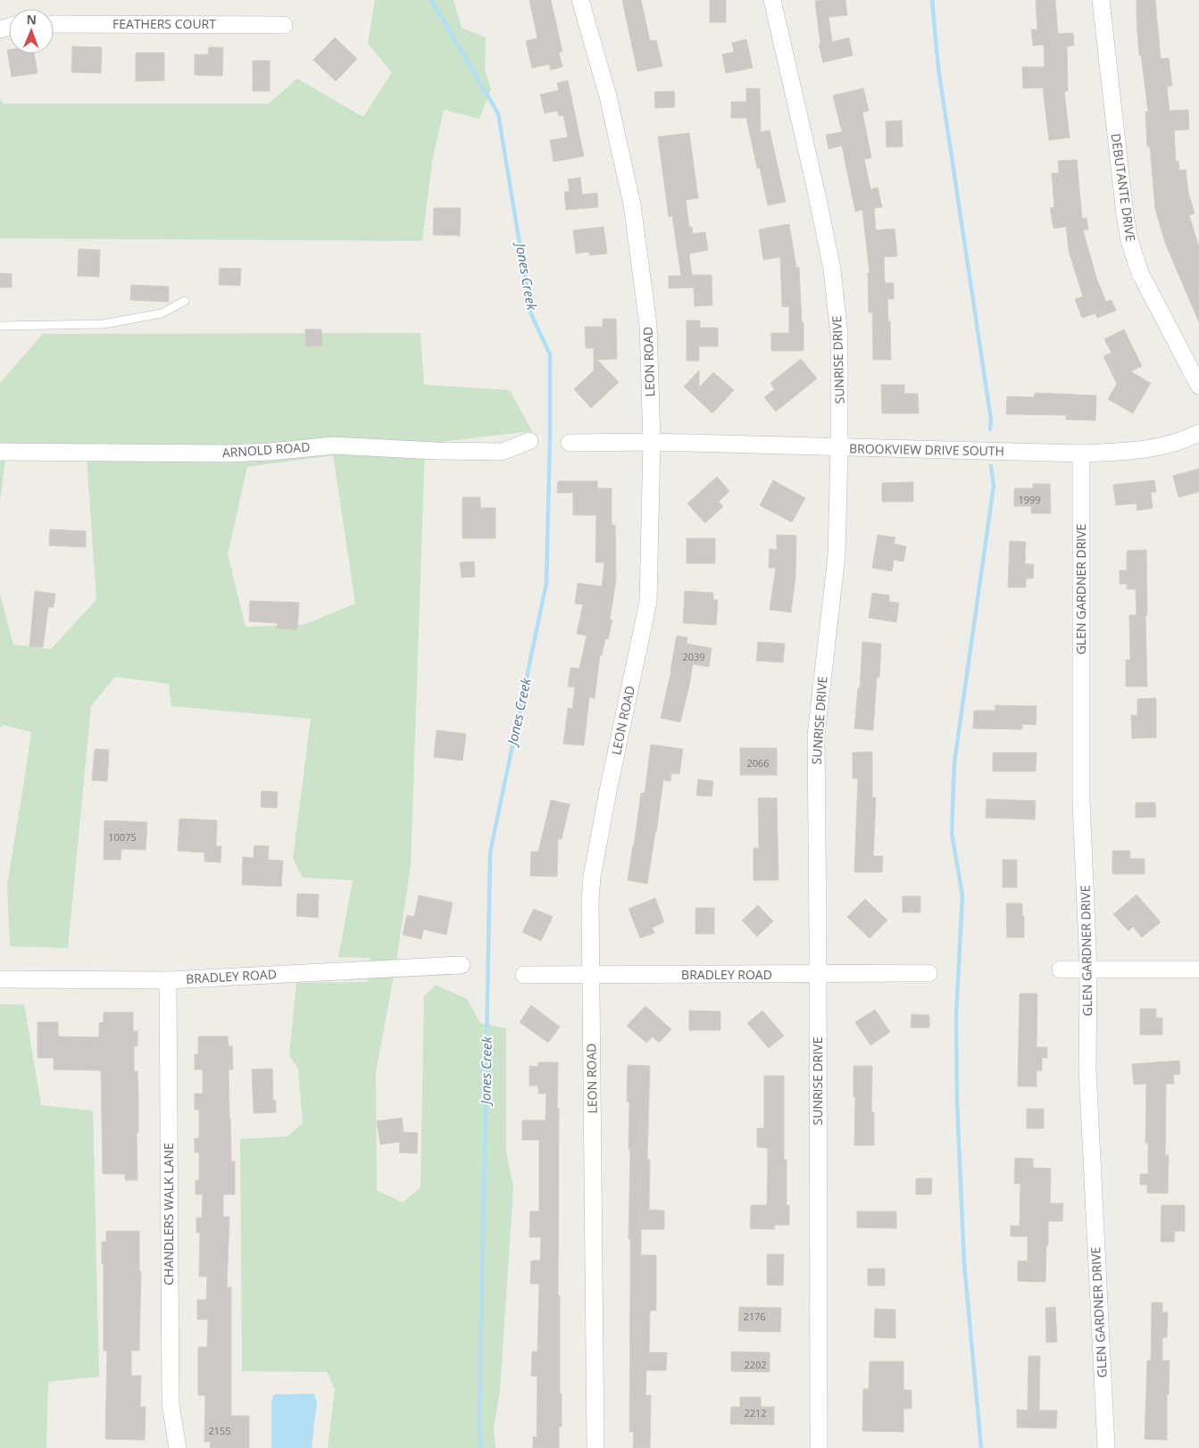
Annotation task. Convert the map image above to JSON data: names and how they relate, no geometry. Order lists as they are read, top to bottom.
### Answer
{
  "streets": {
    "street": [
      "FEATHERS COURT",
      "DEBUTANTE DRIVE",
      "SUNRISE DRIVE",
      "LEON ROAD",
      "ARNOLD ROAD",
      "BROOKVIEW DRIVE SOUTH",
      "GLEN GARDNER DRIVE",
      "BRADLEY ROAD",
      "CHANDLERS WALK LANE"
    ]
  },
  "crossings": [
    ["SUNRISE DRIVE", "BROOKVIEW DRIVE SOUTH"],
    ["SUNRISE DRIVE", "BRADLEY ROAD"],
    ["LEON ROAD", "BROOKVIEW DRIVE SOUTH"],
    ["LEON ROAD", "BRADLEY ROAD"],
    ["BROOKVIEW DRIVE SOUTH", "GLEN GARDNER DRIVE"],
    ["BRADLEY ROAD", "CHANDLERS WALK LANE"]
  ],
  "water": ["Jones Creek"],
  "house_numbers": [
    "1999",
    "2039",
    "2066",
    "10075",
    "2176",
    "2202",
    "2212",
    "2155"
  ],
  "north": "top"
}
